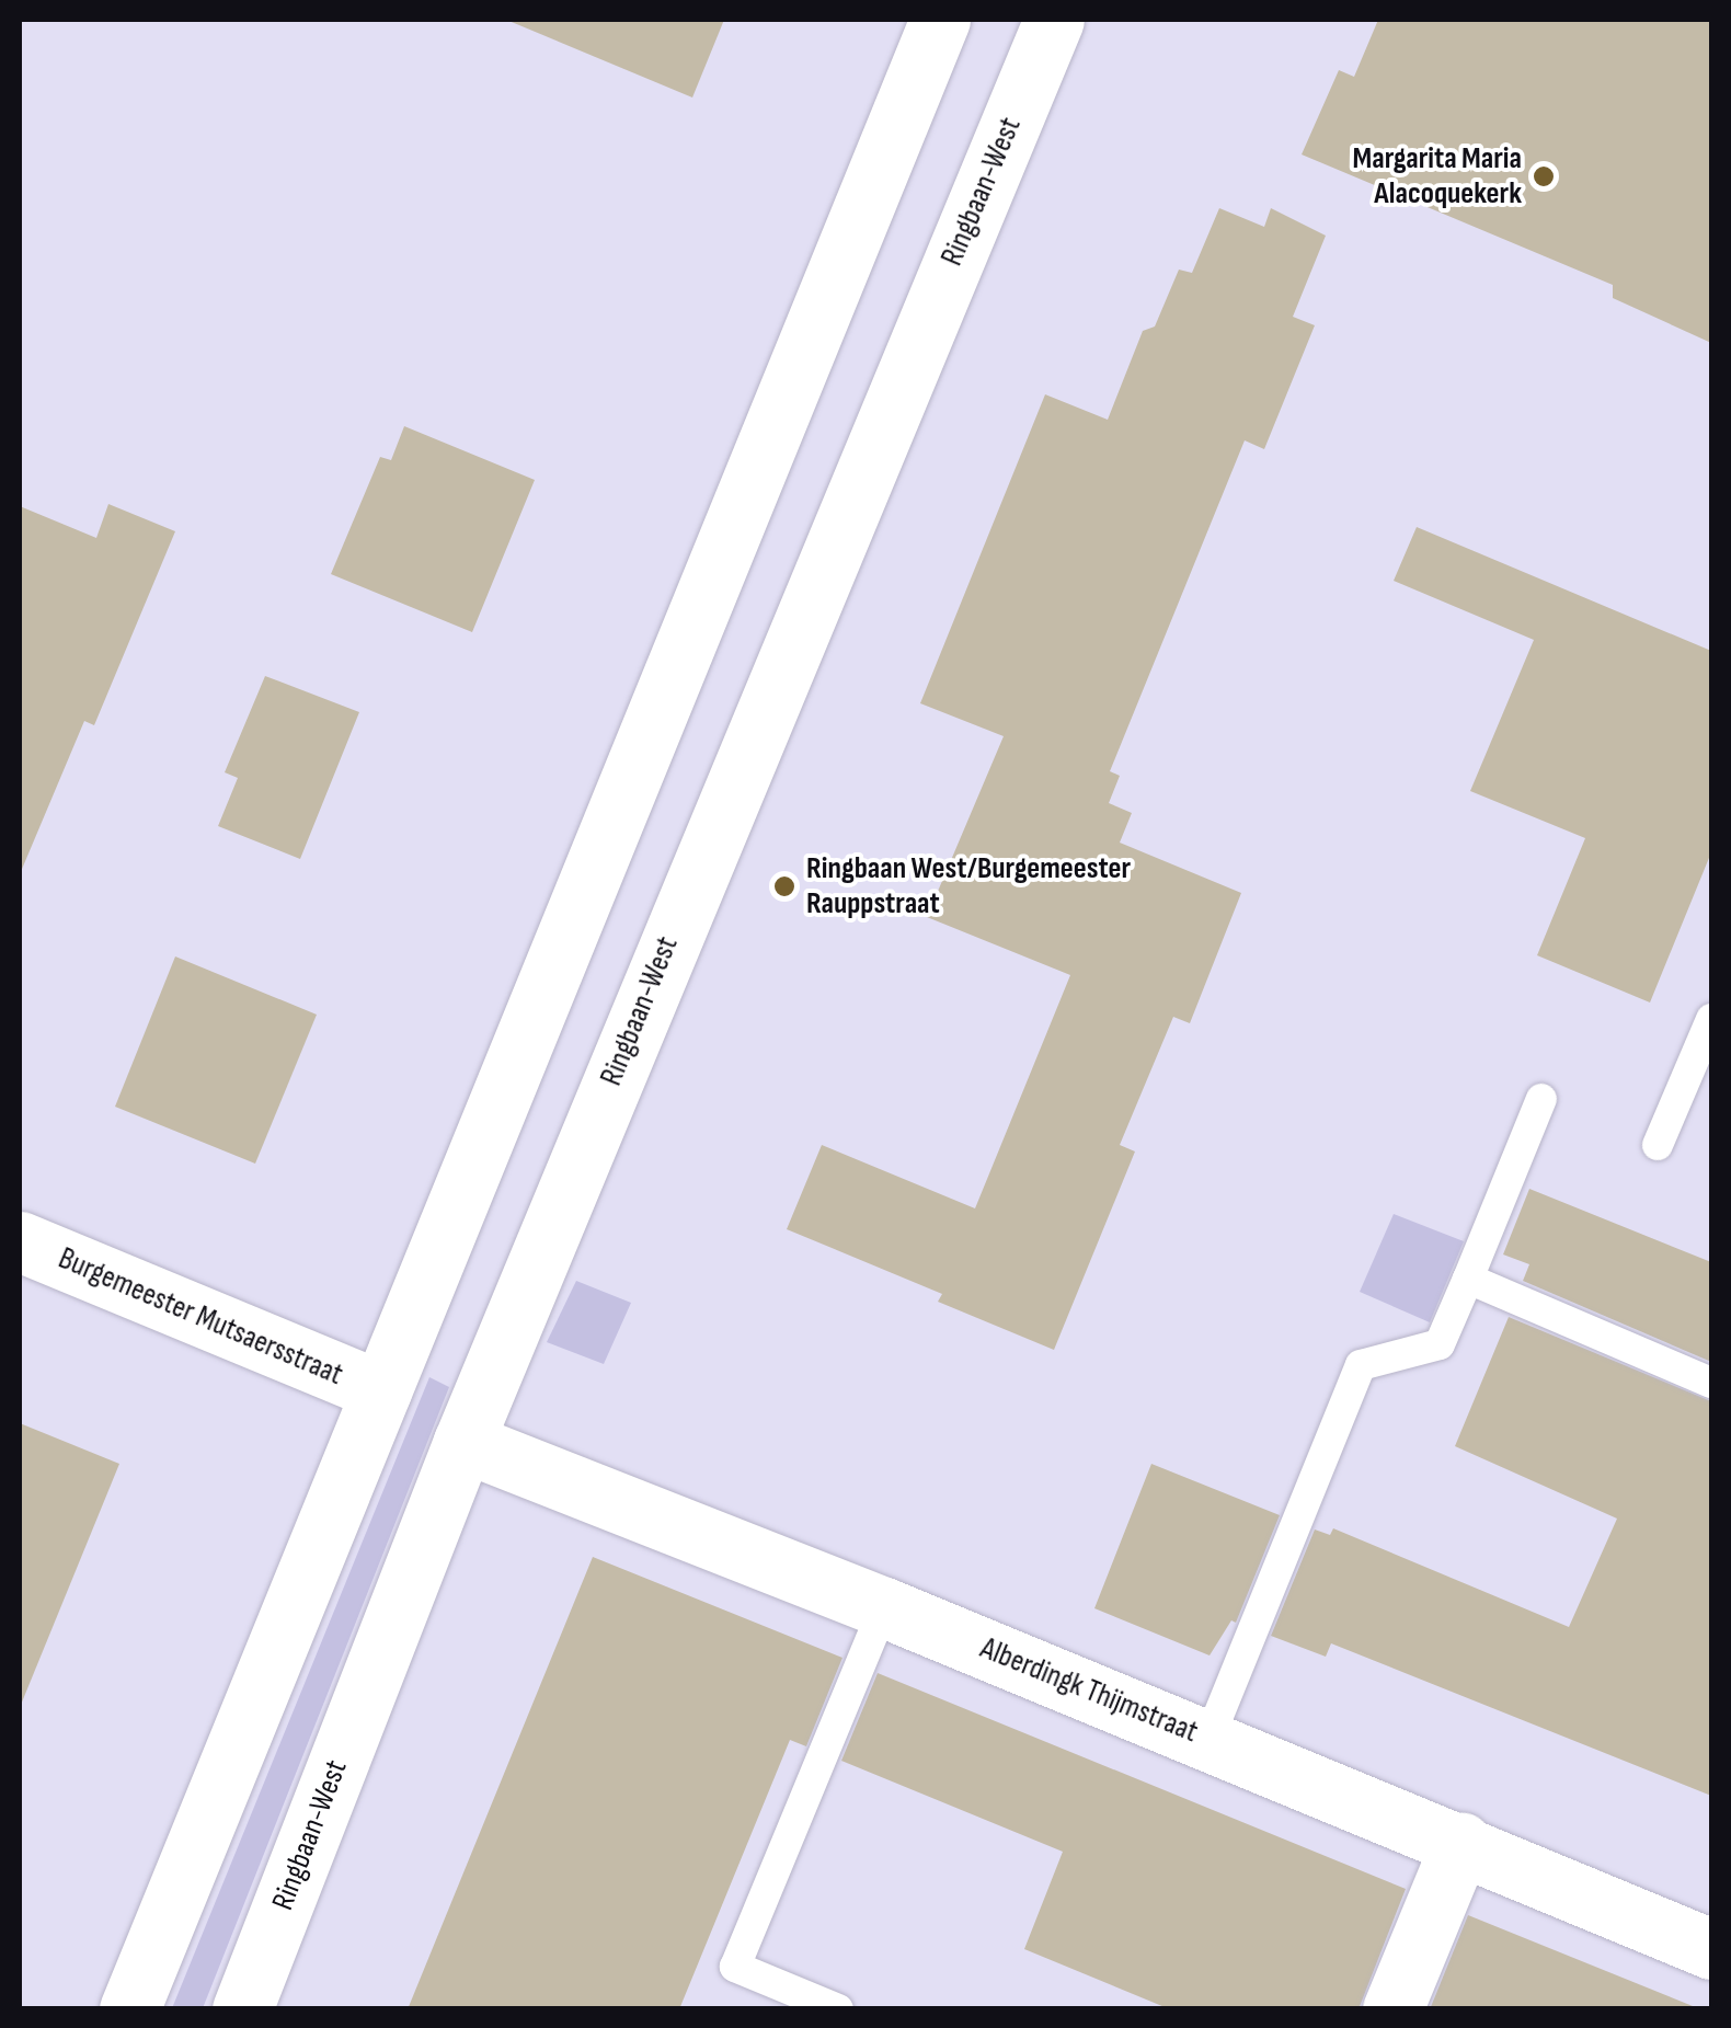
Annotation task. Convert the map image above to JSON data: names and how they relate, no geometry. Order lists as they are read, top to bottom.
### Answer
{
  "streets": {
    "main road": ["Ringbaan-West", "Burgemeester Mutsaersstraat", "Alberdingk Thijmstraat"]
  },
  "crossings": [
    ["Ringbaan-West", "Alberdingk Thijmstraat"]
  ],
  "places": ["Margarita Maria Alacoquekerk", "Ringbaan West/Burgemeester Rauppstraat"]
}
